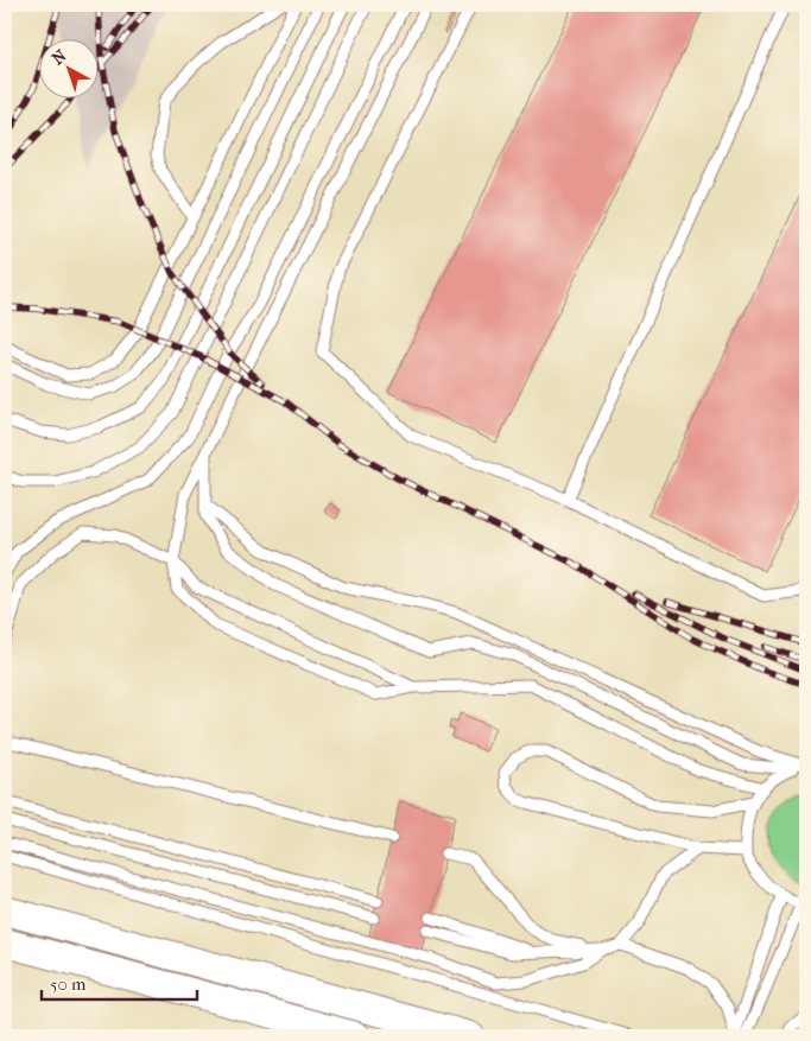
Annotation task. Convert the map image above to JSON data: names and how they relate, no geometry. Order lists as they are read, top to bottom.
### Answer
{
  "scale_bar": "50 m",
  "north": "top left"
}
